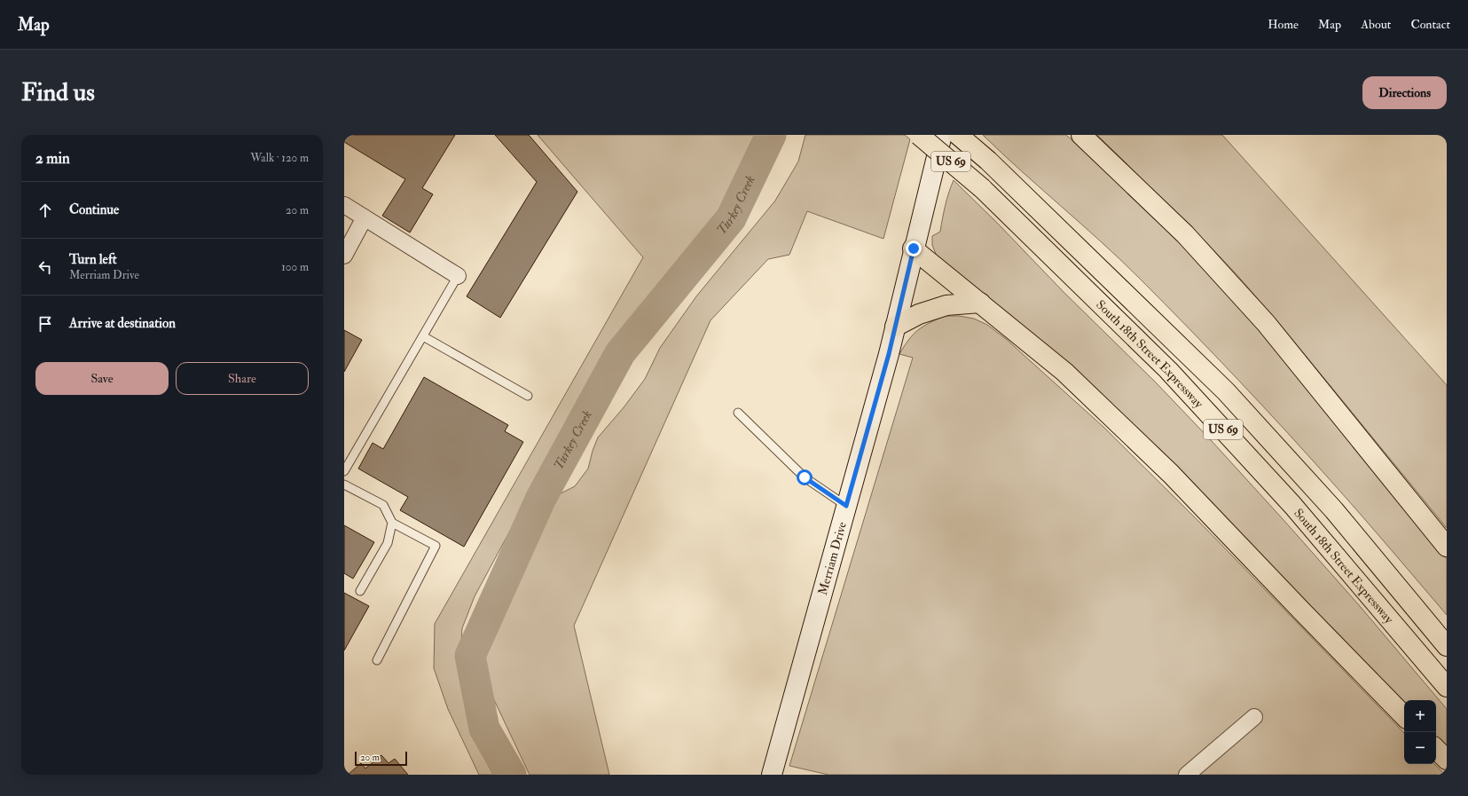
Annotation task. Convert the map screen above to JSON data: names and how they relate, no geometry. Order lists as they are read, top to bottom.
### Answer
{
  "streets": {
    "highway": ["US 69", "South 18th Street Expressway"],
    "main road": ["Merriam Drive"]
  },
  "water": ["Turkey Creek"],
  "scale_bar": "20 m",
  "page": {
    "header": "Map",
    "nav": [
      "Home",
      "Map",
      "About",
      "Contact"
    ],
    "buttons": [
      "Directions",
      ["Save", "Share"]
    ],
    "title": "Find us",
    "heading": ["2 min", "Walk · 120 m"],
    "list": [
      ["Continue", "20 m"],
      ["Turn left", "Merriam Drive", "100 m"],
      "Arrive at destination"
    ],
    "map_buttons": ["+", "−"],
    "scale": "20 m"
  }
}
